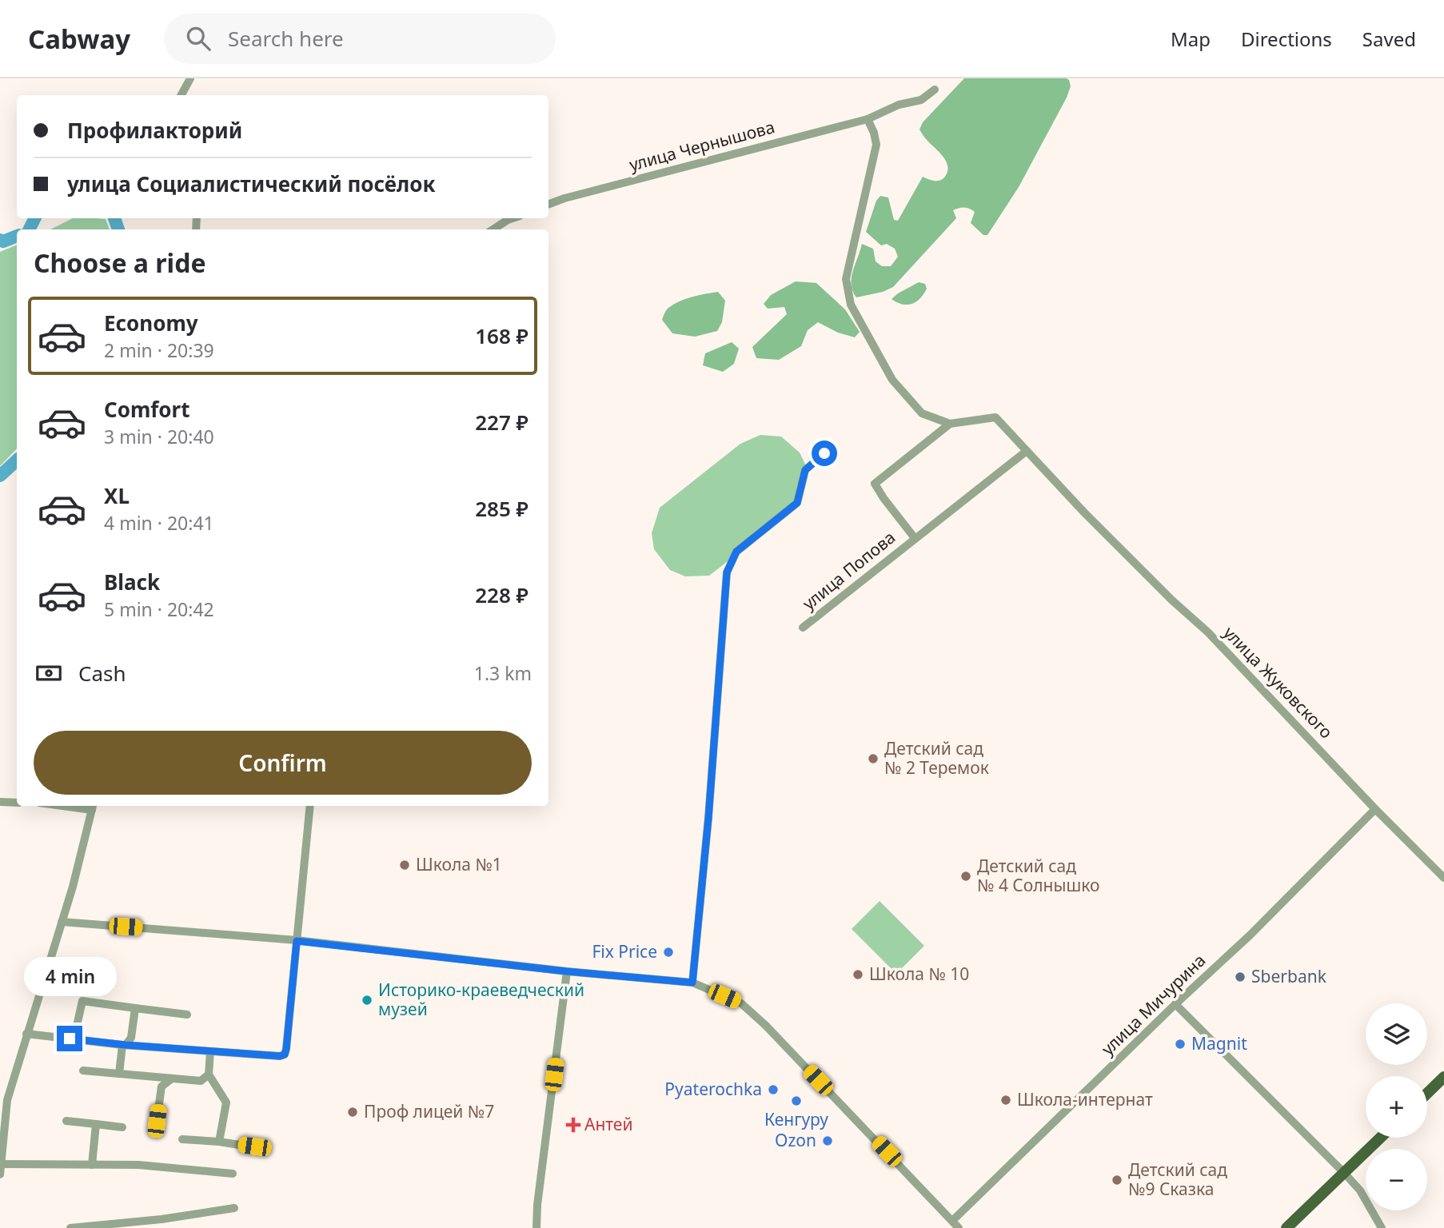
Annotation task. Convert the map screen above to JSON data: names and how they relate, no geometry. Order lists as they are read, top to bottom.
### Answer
{
  "streets": {
    "street": [
      "улица Чернышова",
      "улица Попова",
      "улица Жуковского",
      "улица Мичурина"
    ]
  },
  "crossings": [
    ["улица Попова", "улица Жуковского"],
    ["улица Жуковского", "улица Мичурина"]
  ],
  "places": {
    "other": [
      "Детский сад № 2 Теремок",
      "Школа №1",
      "Детский сад № 4 Солнышко",
      "Fix Price",
      "Школа № 10",
      "Sberbank",
      "Историко-краеведческий музей",
      "Magnit",
      "Pyaterochka",
      "Школа-интернат",
      "Кенгуру",
      "Проф лицей №7",
      "Ozon",
      "Детский сад №9 Сказка"
    ],
    "health": ["Антей"]
  },
  "page": {
    "header": "Cabway",
    "search": "Search here",
    "nav": ["Map", "Directions", "Saved"],
    "banner": ["Профилакторий", "улица Социалистический посёлок"],
    "heading": "Choose a ride",
    "list": [
      {
        "name": "Economy",
        "note": "2 min · 20:39",
        "value": "168 ₽"
      },
      {
        "name": "Comfort",
        "note": "3 min · 20:40",
        "value": "227 ₽"
      },
      {
        "name": "XL",
        "note": "4 min · 20:41",
        "value": "285 ₽"
      },
      {
        "name": "Black",
        "note": "5 min · 20:42",
        "value": "228 ₽"
      }
    ],
    "pay": ["Cash", "1.3 km"],
    "buttons": "Confirm",
    "bubble": "4 min",
    "map_buttons": ["+", "−"]
  }
}
